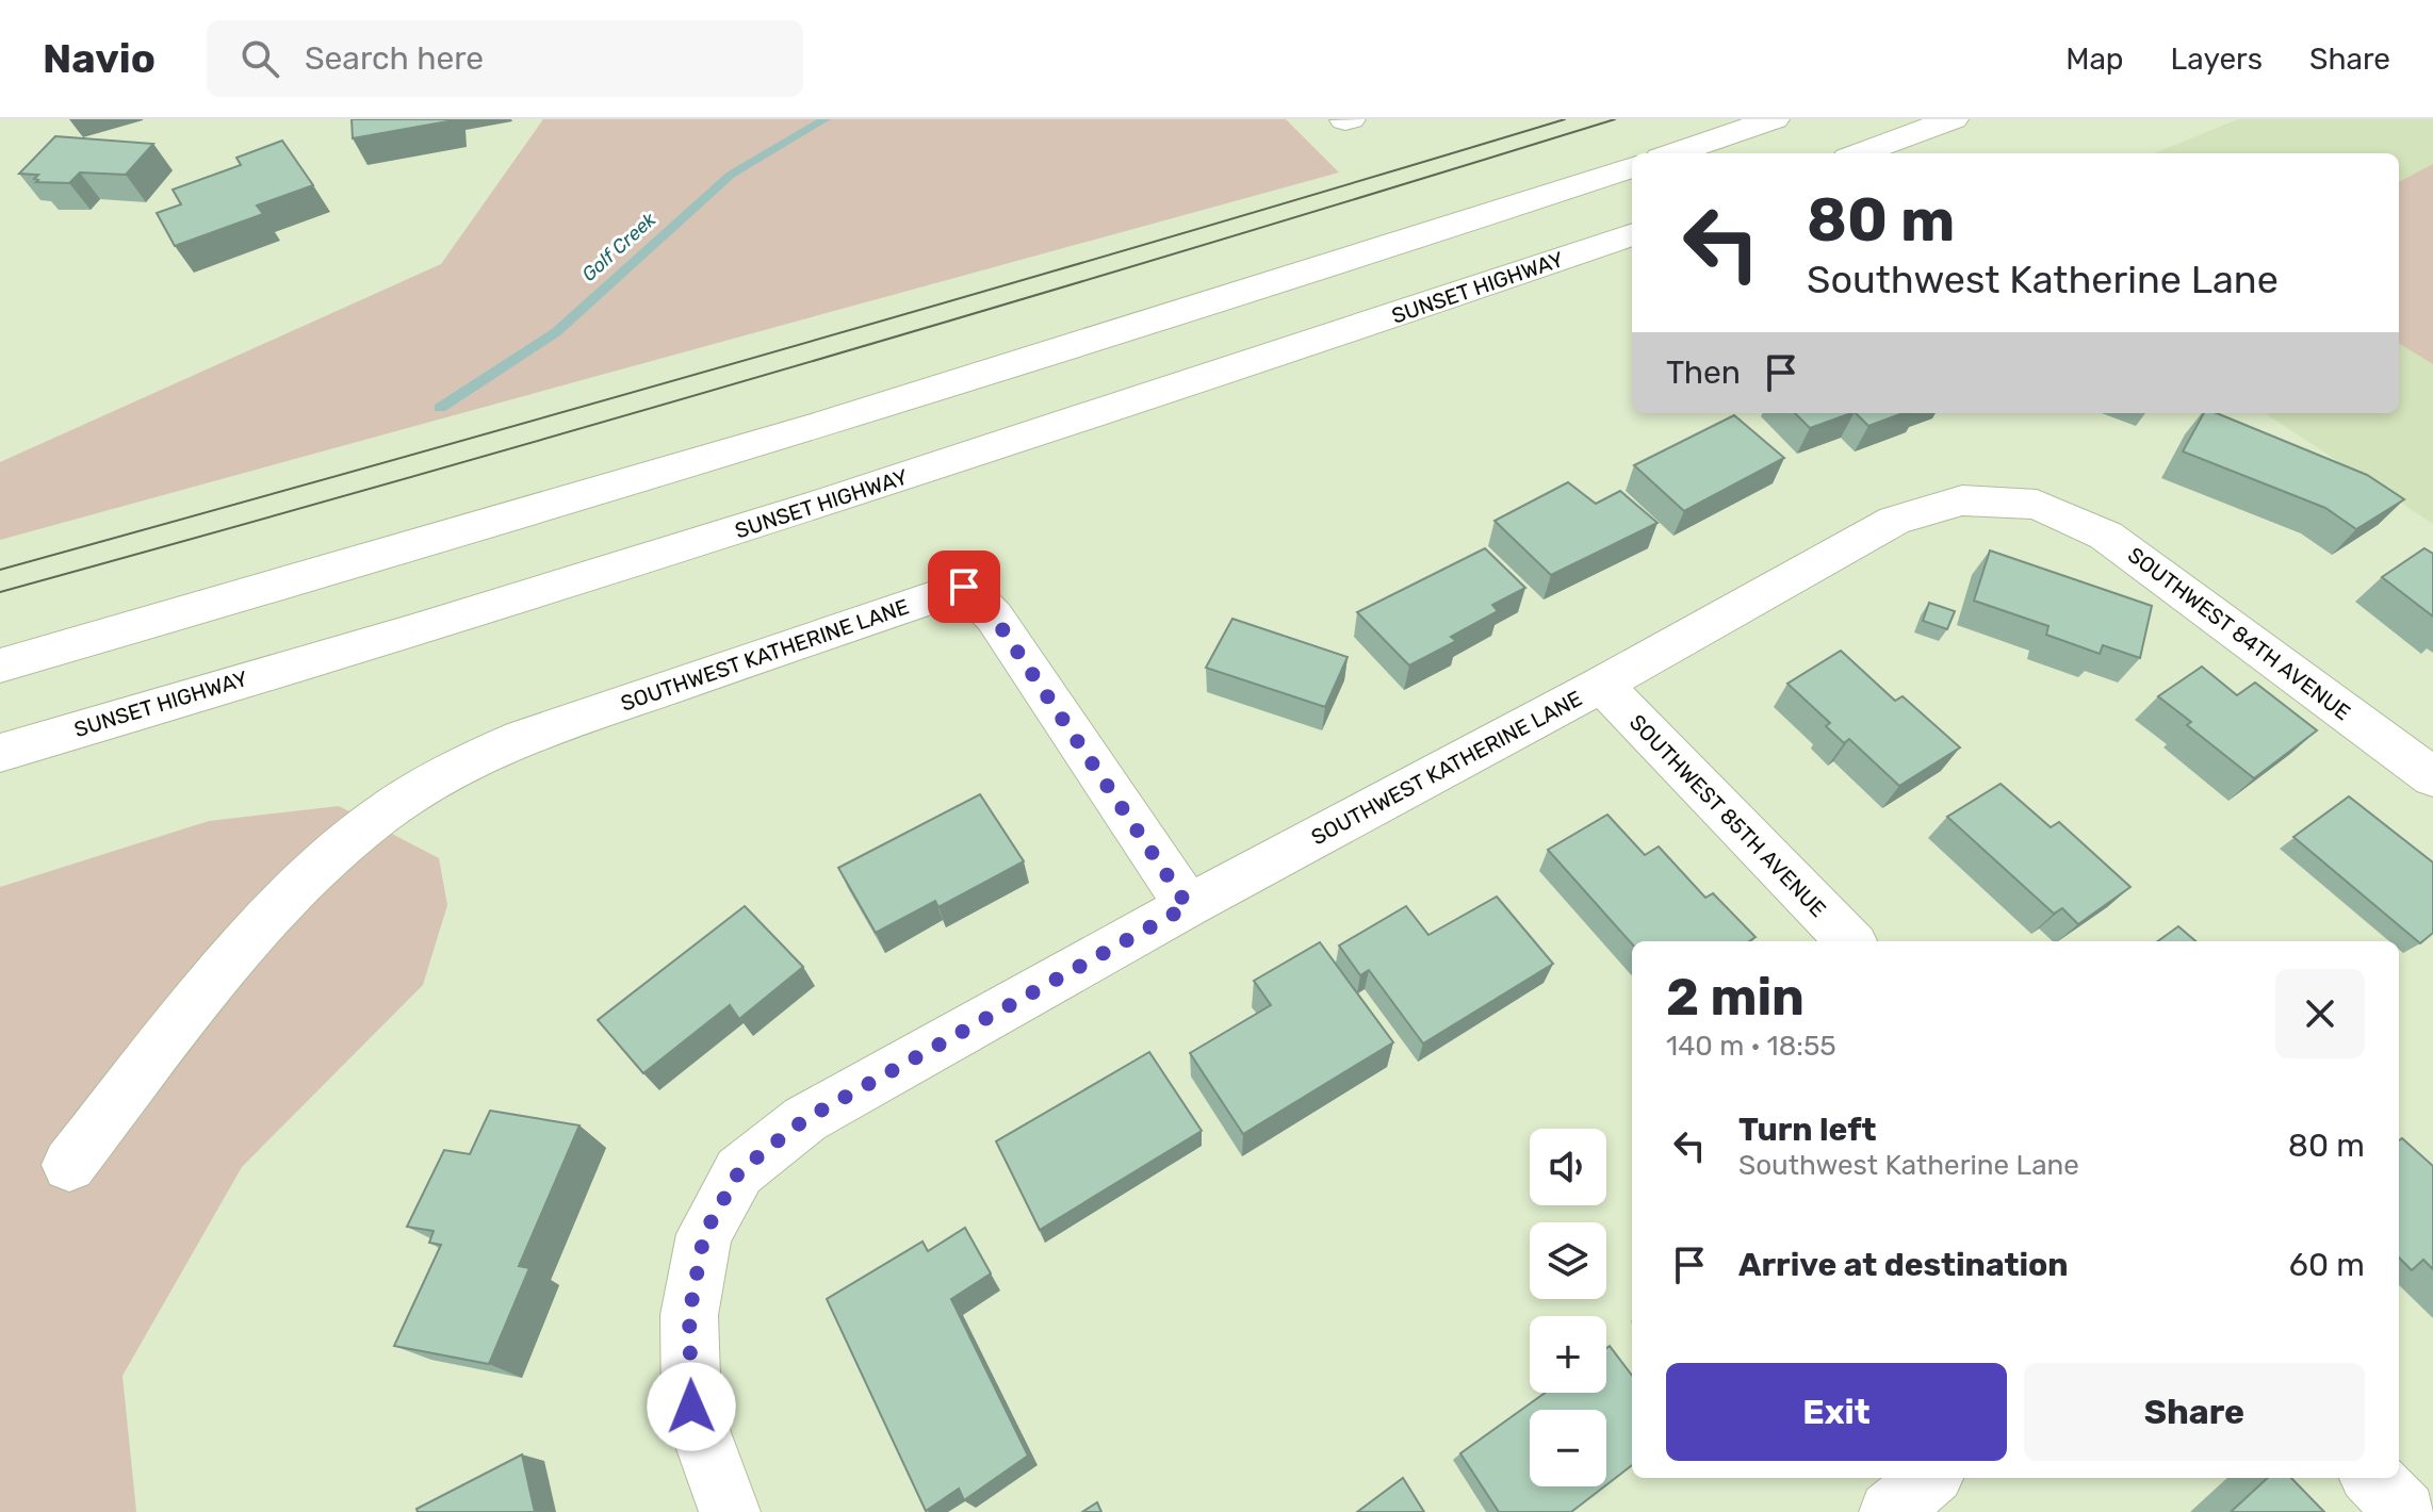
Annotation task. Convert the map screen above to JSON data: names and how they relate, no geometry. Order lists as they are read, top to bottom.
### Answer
{
  "streets": {
    "main road": [
      "SUNSET HIGHWAY",
      "SOUTHWEST 84TH AVENUE",
      "SOUTHWEST KATHERINE LANE",
      "SOUTHWEST 85TH AVENUE"
    ]
  },
  "crossings": [
    ["SOUTHWEST 84TH AVENUE", "SOUTHWEST KATHERINE LANE"],
    ["SOUTHWEST KATHERINE LANE", "SOUTHWEST 85TH AVENUE"]
  ],
  "water": ["Golf Creek"],
  "page": {
    "header": "Navio",
    "search": "Search here",
    "nav": ["Map", "Layers", "Share"],
    "turn": ["80 m", "Southwest Katherine Lane"],
    "then": "Then",
    "heading": ["2 min", "140 m · 18:55"],
    "list": [
      {
        "name": "Turn left",
        "note": "Southwest Katherine Lane",
        "value": "80 m"
      },
      {
        "name": "Arrive at destination",
        "value": "60 m"
      }
    ],
    "map_buttons": ["+", "−"],
    "buttons": ["Exit", "Share"]
  }
}
